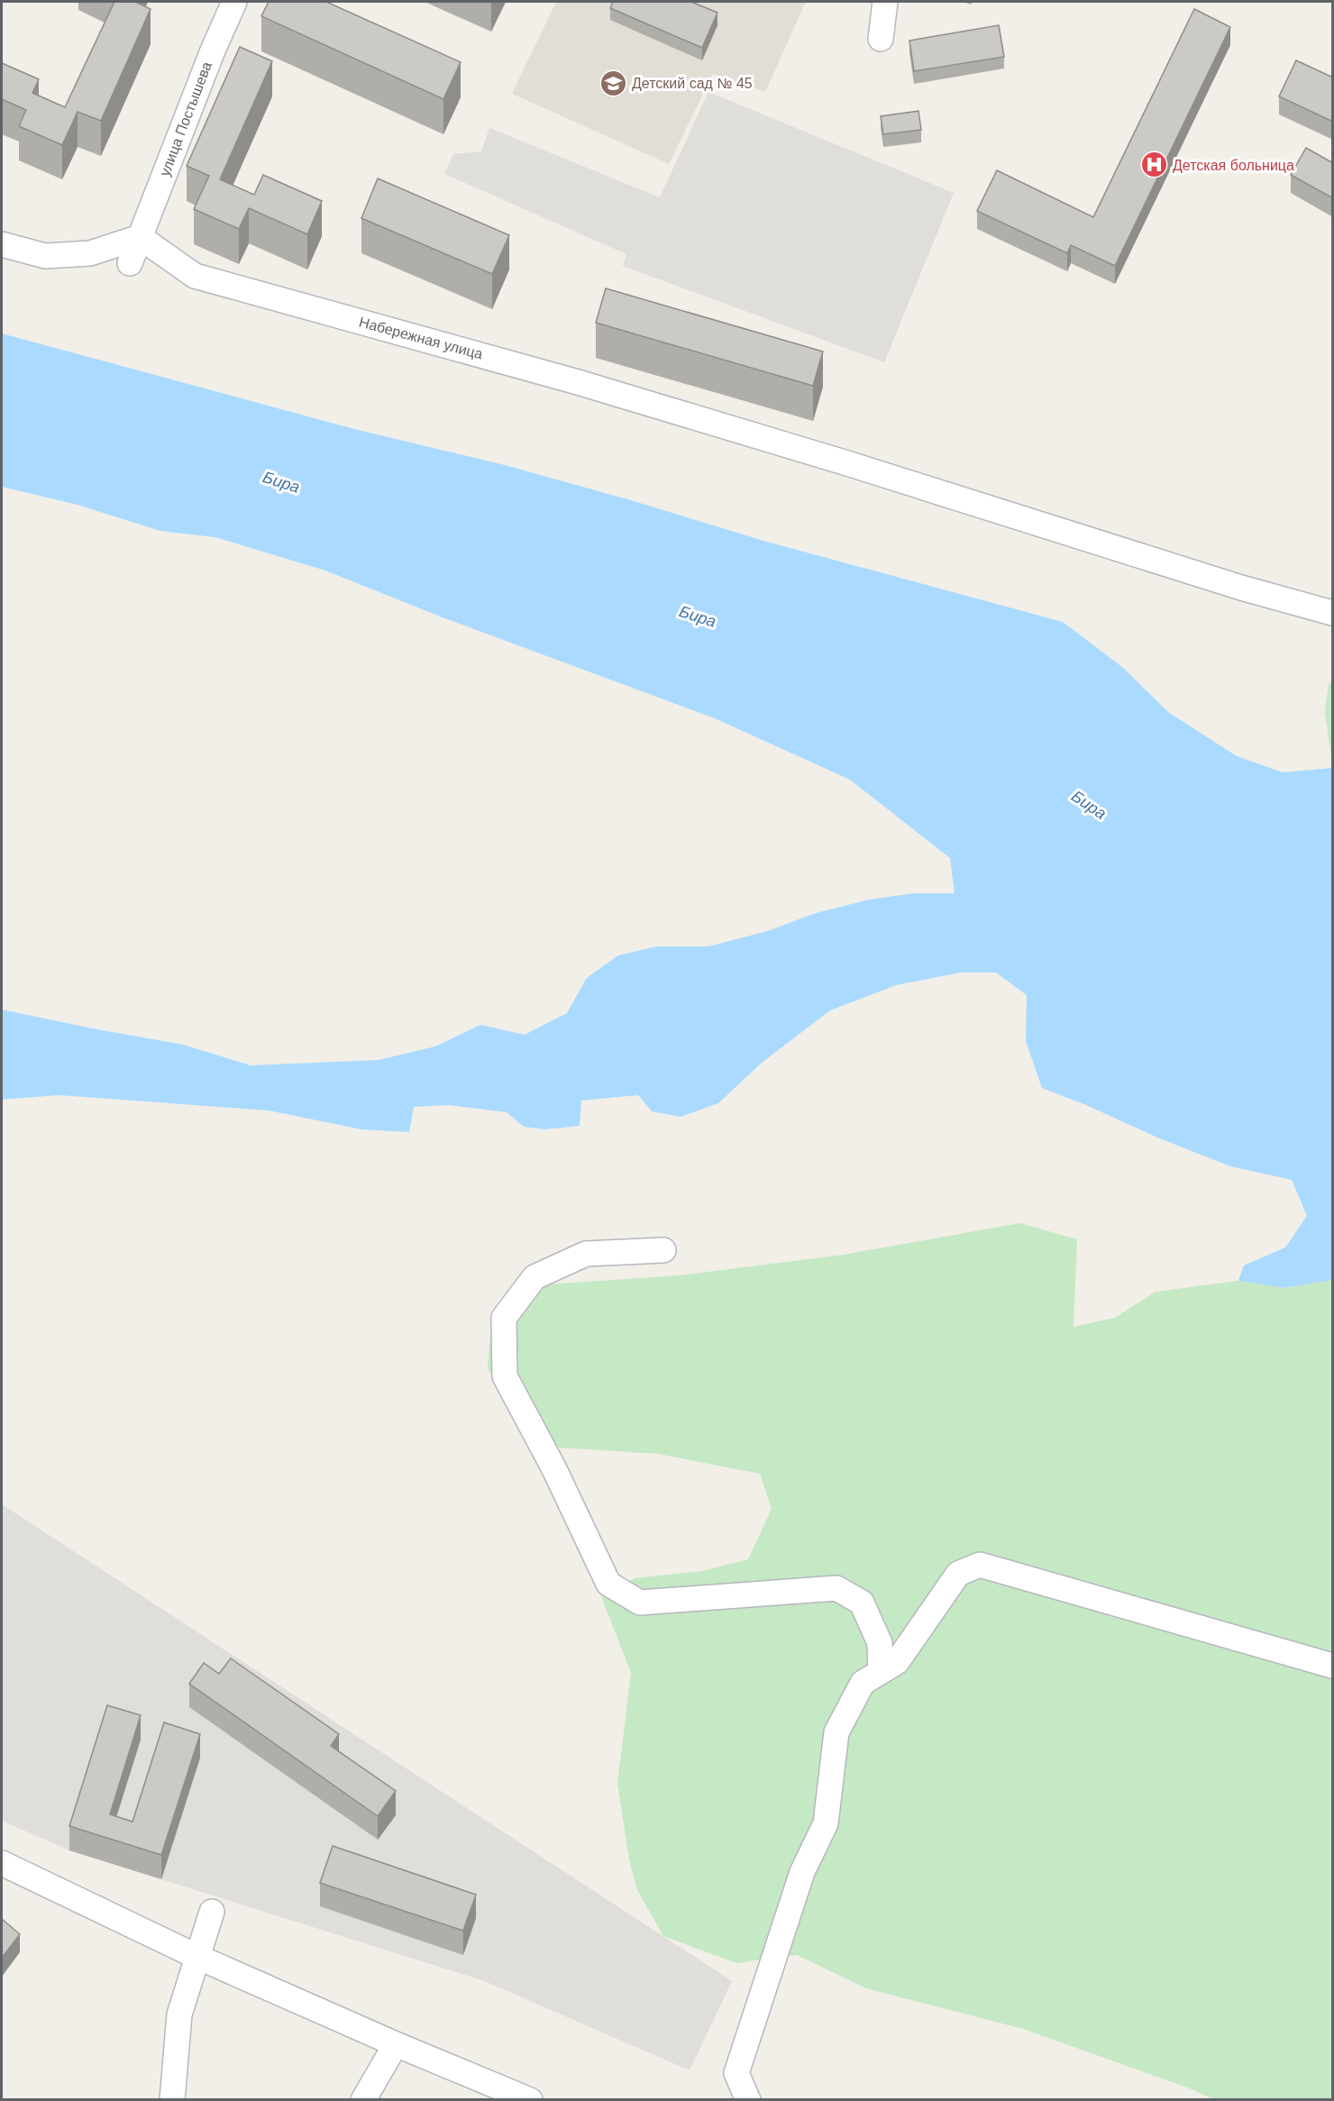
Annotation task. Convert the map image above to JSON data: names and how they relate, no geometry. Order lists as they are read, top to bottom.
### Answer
{
  "streets": {
    "street": ["улица Постышева", "Набережная улица"]
  },
  "crossings": [
    ["улица Постышева", "Набережная улица"]
  ],
  "water": ["Бира"],
  "places": {
    "school or university": ["Детский сад № 45"],
    "hospital": ["Детская больница"]
  }
}
